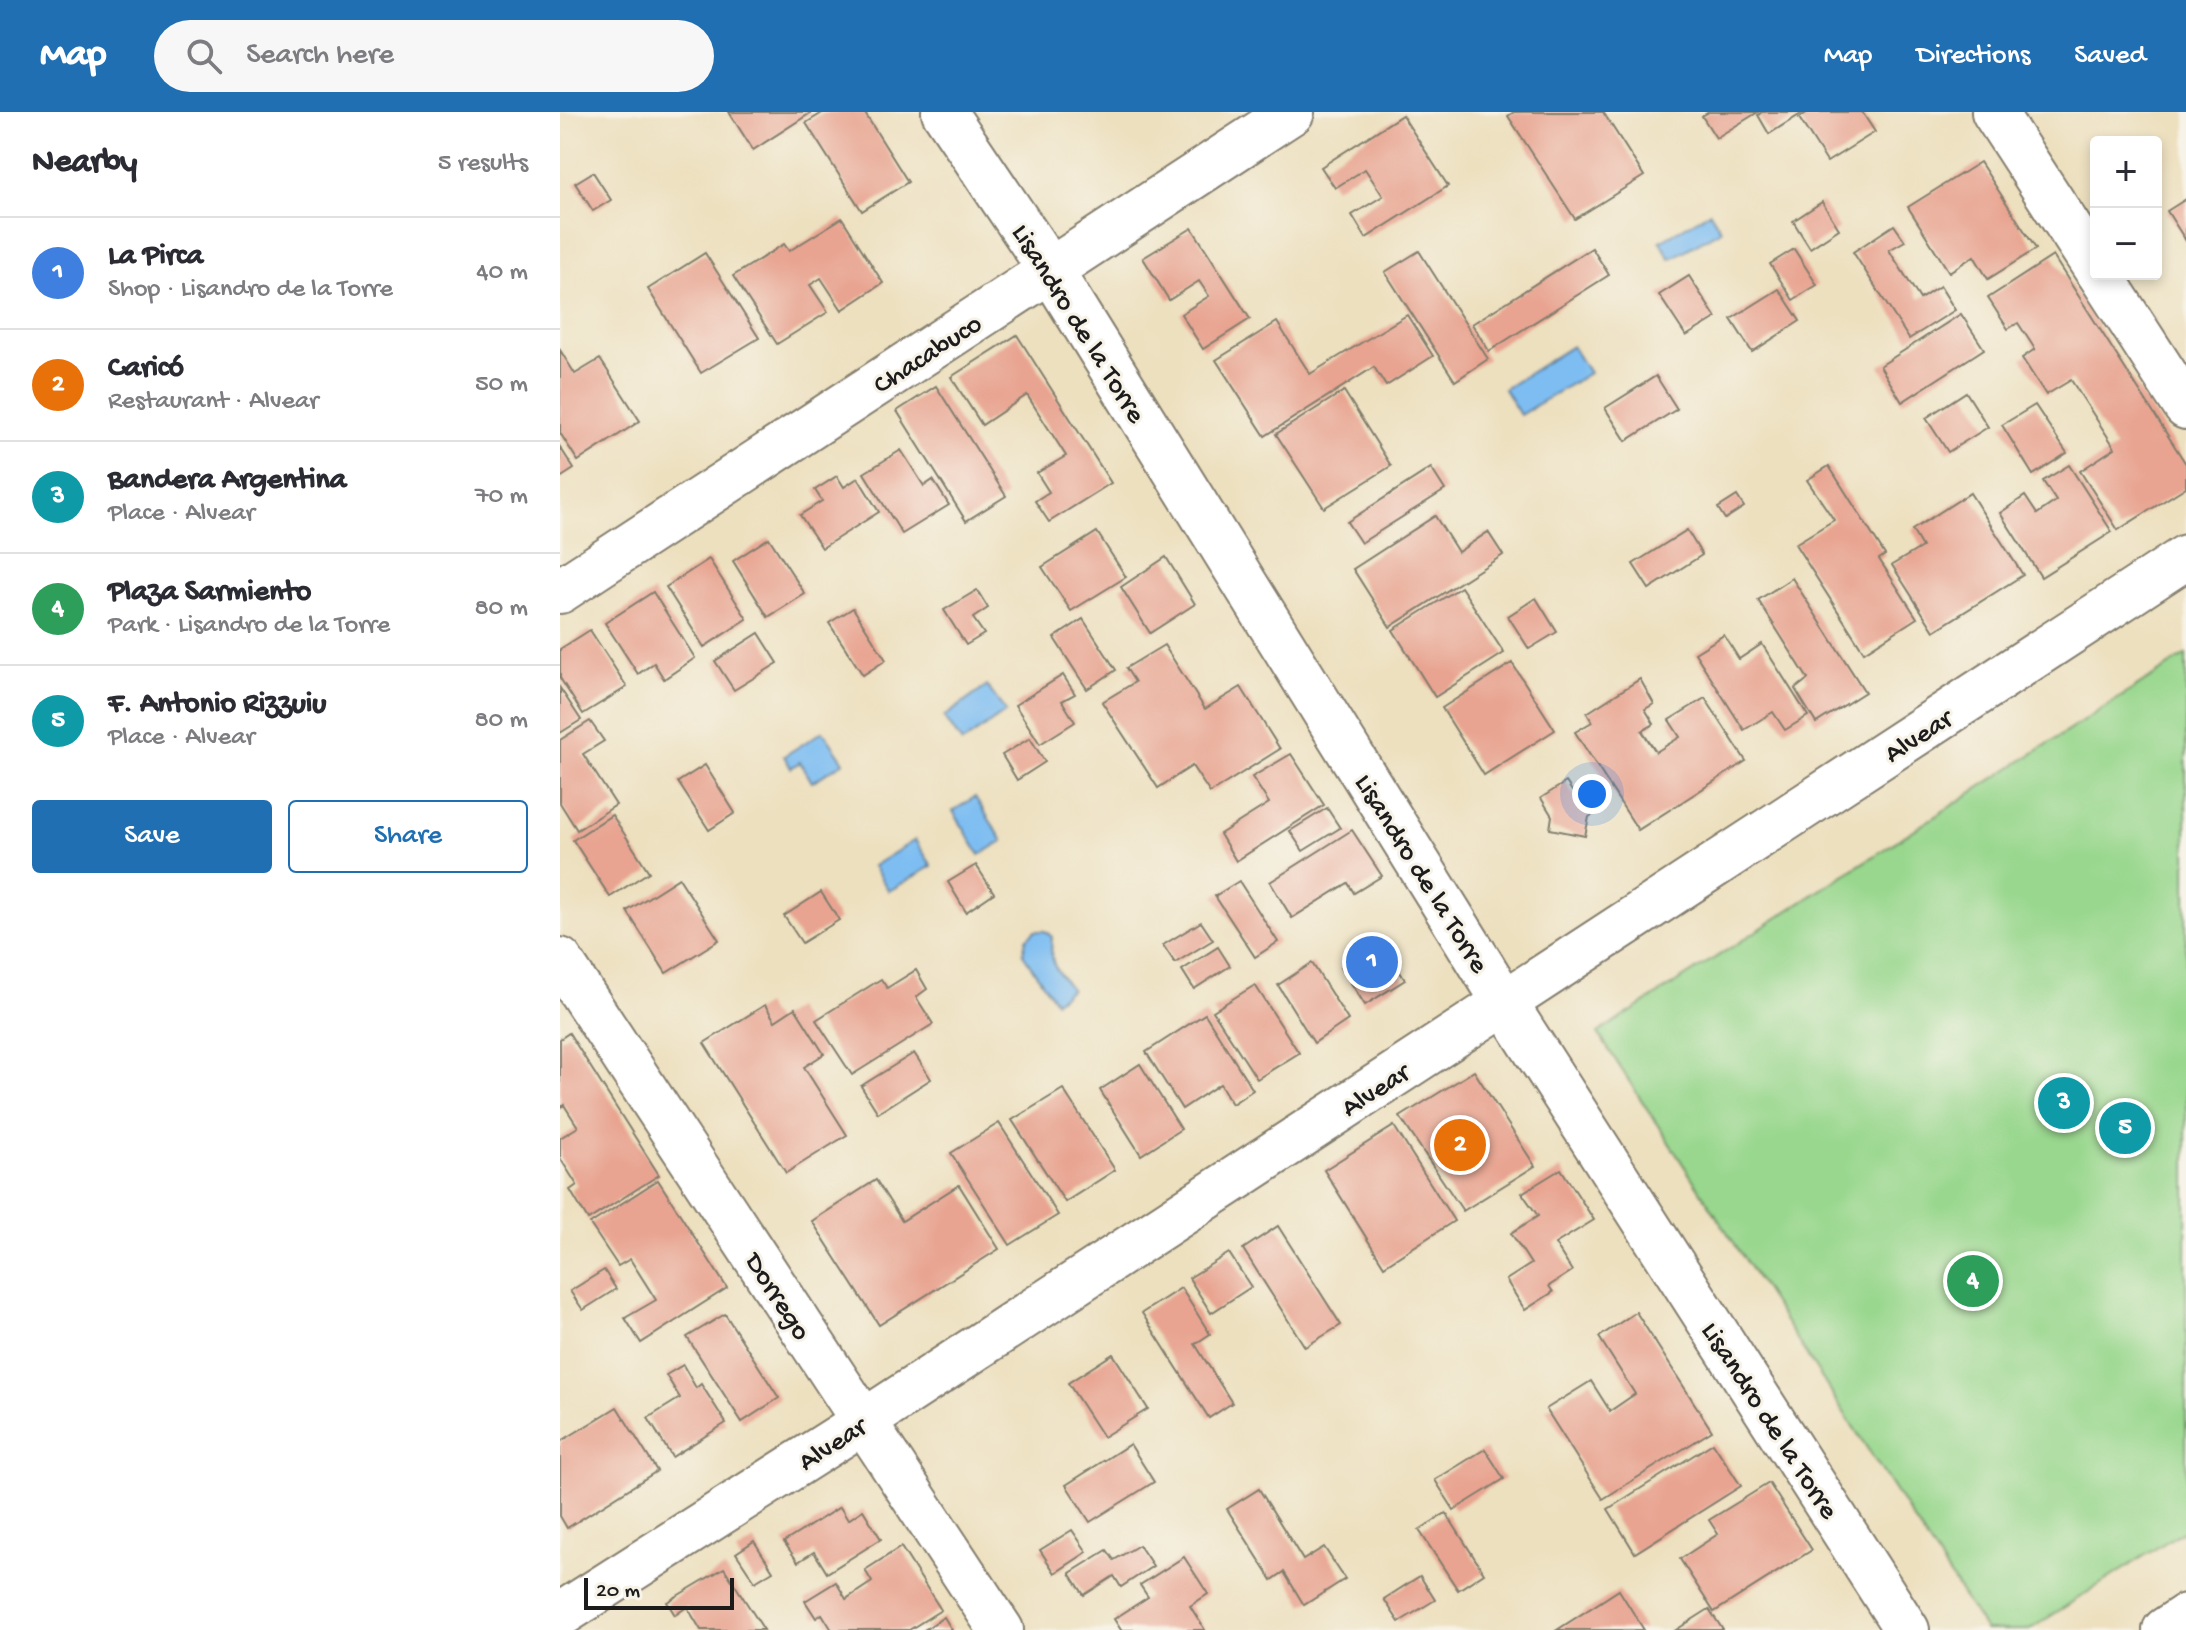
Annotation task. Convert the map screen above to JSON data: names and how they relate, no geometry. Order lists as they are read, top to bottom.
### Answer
{
  "streets": {
    "street": [
      "Lisandro de la Torre",
      "Chacabuco",
      "Alvear",
      "Dorrego"
    ]
  },
  "crossings": [
    ["Lisandro de la Torre", "Chacabuco"],
    ["Lisandro de la Torre", "Alvear"],
    ["Alvear", "Dorrego"]
  ],
  "scale_bar": "20 m",
  "page": {
    "header": "Map",
    "search": "Search here",
    "nav": ["Map", "Directions", "Saved"],
    "heading": ["Nearby", "5 results"],
    "map_buttons": ["+", "−"],
    "list": [
      {
        "mark": "1",
        "name": "La Pirca",
        "note": "Shop · Lisandro de la Torre",
        "value": "40 m"
      },
      {
        "mark": "2",
        "name": "Caricó",
        "note": "Restaurant · Alvear",
        "value": "50 m"
      },
      {
        "mark": "3",
        "name": "Bandera Argentina",
        "note": "Place · Alvear",
        "value": "70 m"
      },
      {
        "mark": "4",
        "name": "Plaza Sarmiento",
        "note": "Park · Lisandro de la Torre",
        "value": "80 m"
      },
      {
        "mark": "5",
        "name": "F. Antonio Rizzuiu",
        "note": "Place · Alvear",
        "value": "80 m"
      }
    ],
    "buttons": ["Save", "Share"],
    "pins": [
      "1",
      "3",
      "5",
      "2",
      "4"
    ],
    "scale": "20 m"
  }
}
